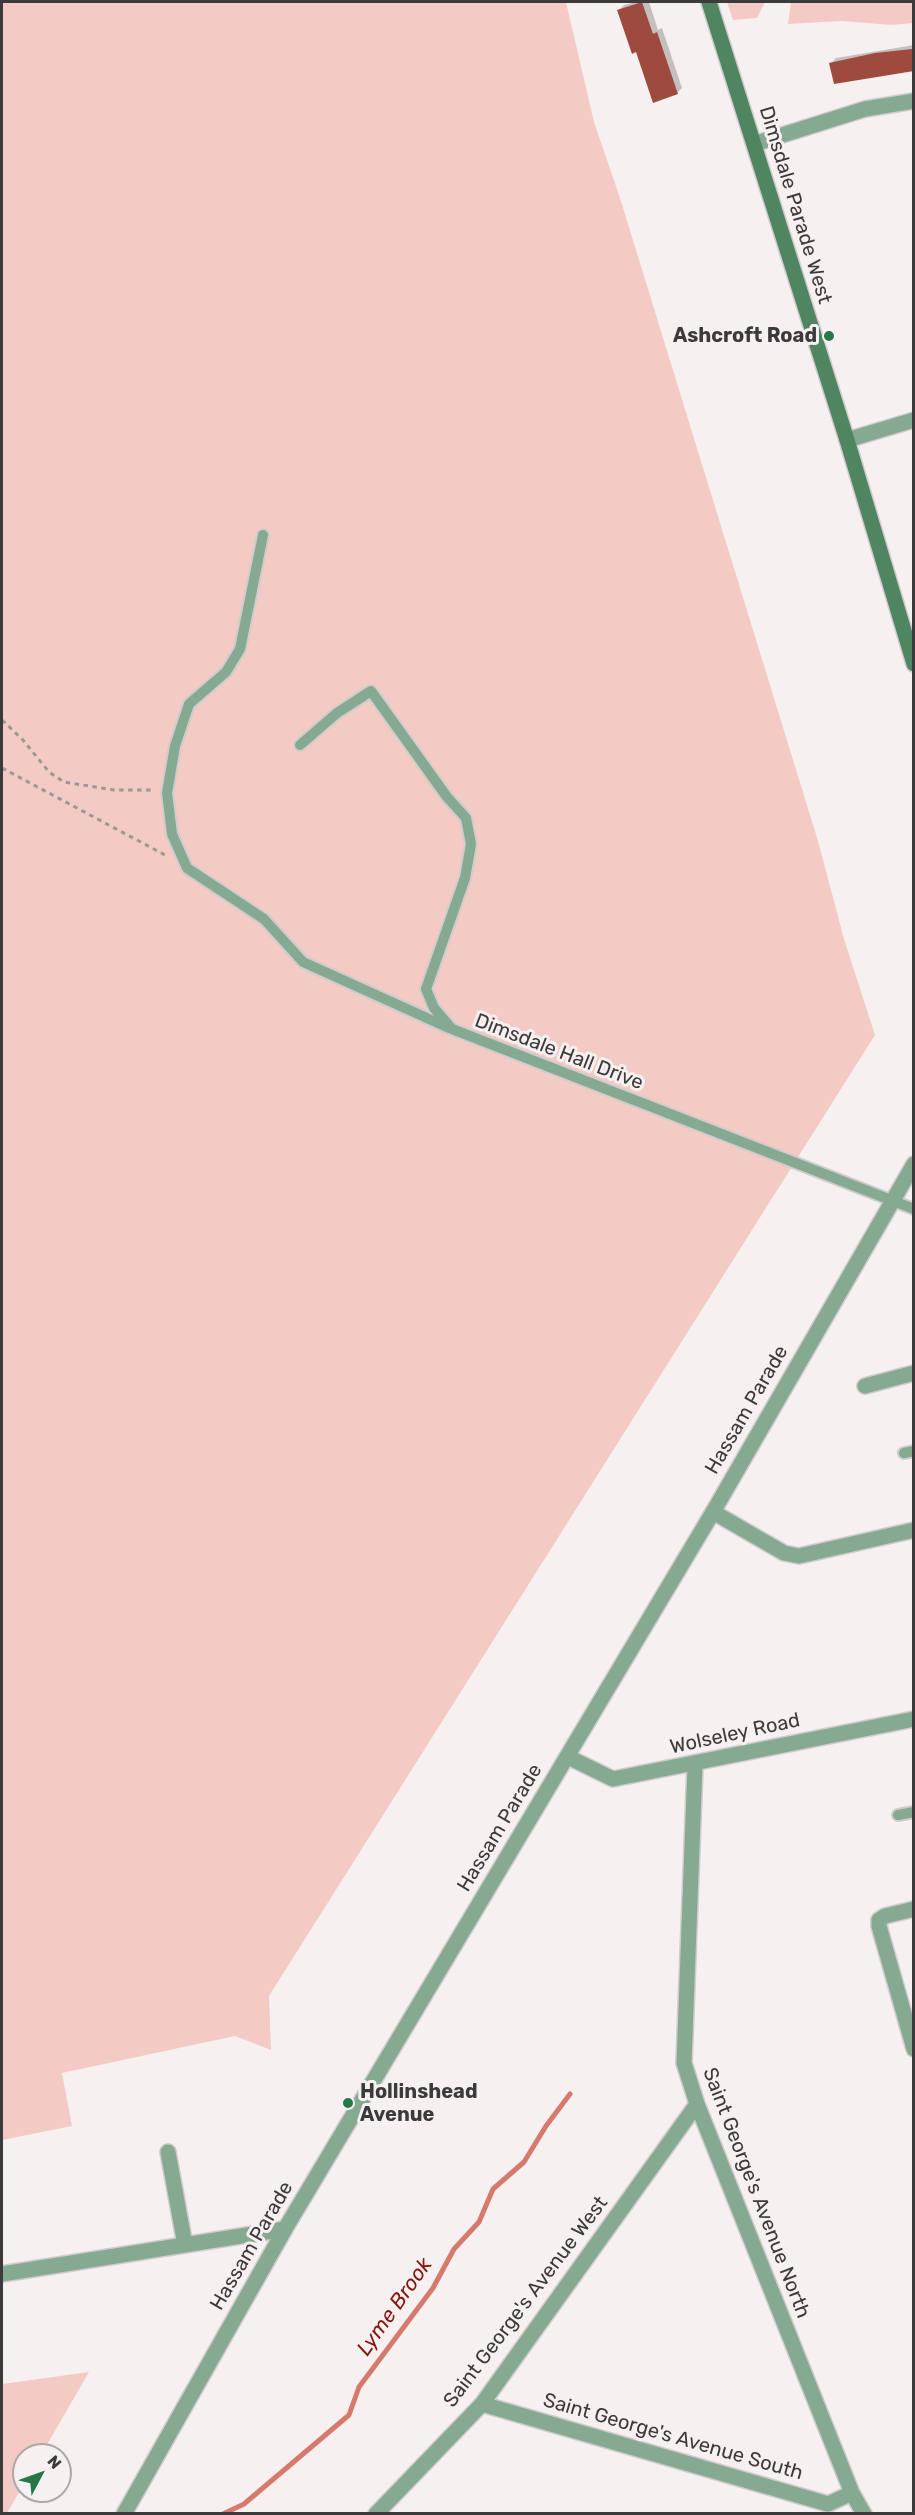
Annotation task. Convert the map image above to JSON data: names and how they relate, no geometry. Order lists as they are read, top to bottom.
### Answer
{
  "streets": {
    "main road": ["Dimsdale Parade West"],
    "street": [
      "Hassam Parade",
      "Wolseley Road",
      "Saint George's Avenue North",
      "Saint George's Avenue West",
      "Saint George's Avenue South"
    ],
    "lane": ["Dimsdale Hall Drive"]
  },
  "crossings": [
    ["Dimsdale Hall Drive", "Hassam Parade"],
    ["Hassam Parade", "Wolseley Road"],
    ["Wolseley Road", "Saint George's Avenue North"],
    ["Saint George's Avenue North", "Saint George's Avenue West"],
    ["Saint George's Avenue North", "Saint George's Avenue South"],
    ["Saint George's Avenue West", "Saint George's Avenue South"]
  ],
  "water": ["Lyme Brook"],
  "places": ["Ashcroft Road", "Hollinshead Avenue"],
  "north": "top right"
}
